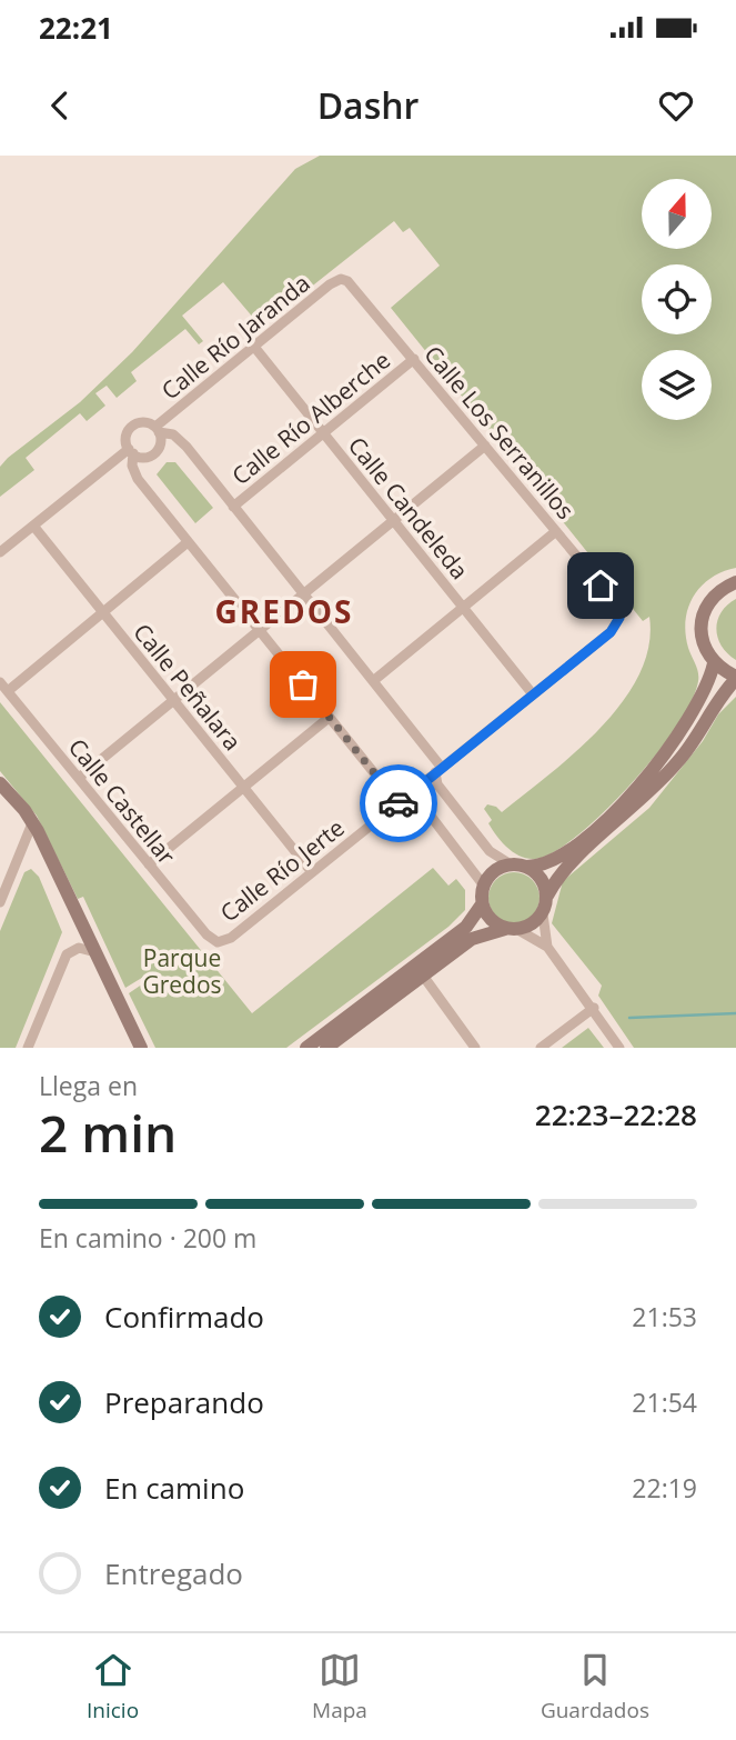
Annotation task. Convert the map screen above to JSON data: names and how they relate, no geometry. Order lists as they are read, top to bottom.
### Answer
{
  "streets": {
    "street": [
      "Calle Río Jaranda",
      "Calle Río Alberche",
      "Calle Los Serranillos",
      "Calle Candeleda",
      "Calle Peñalara",
      "Calle Castellar",
      "Calle Río Jerte"
    ]
  },
  "crossings": [
    ["Calle Río Jaranda", "Calle Los Serranillos"],
    ["Calle Río Jaranda", "Calle Candeleda"],
    ["Calle Río Alberche", "Calle Los Serranillos"],
    ["Calle Río Alberche", "Calle Candeleda"],
    ["Calle Los Serranillos", "Calle Río Jerte"],
    ["Calle Candeleda", "Calle Río Jerte"],
    ["Calle Peñalara", "Calle Río Jerte"],
    ["Calle Castellar", "Calle Río Jerte"]
  ],
  "districts": ["GREDOS"],
  "parks": ["Parque Gredos"],
  "north": "top",
  "page": {
    "status": "22:21",
    "header": "Dashr",
    "heading": ["2 min", "Llega en", "22:23–22:28"],
    "bar": "En camino · 200 m",
    "list": [
      ["Confirmado", "21:53"],
      ["Preparando", "21:54"],
      ["En camino", "22:19"],
      "Entregado"
    ],
    "tabs": ["Inicio", "Mapa", "Guardados"]
  }
}
